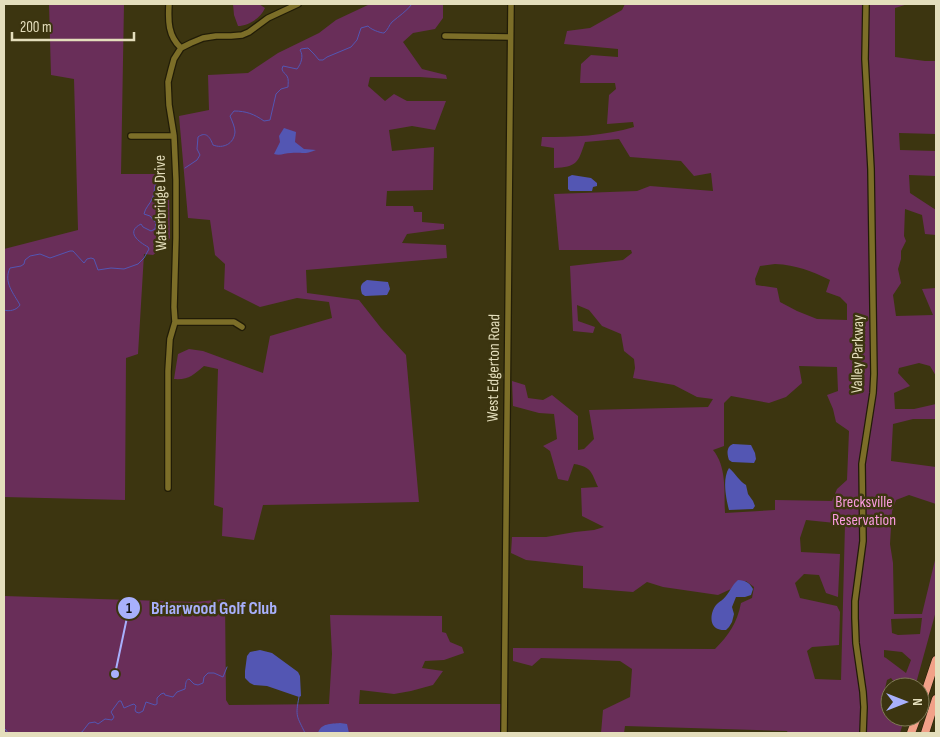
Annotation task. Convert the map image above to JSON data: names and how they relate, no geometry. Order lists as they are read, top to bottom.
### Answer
{
  "streets": {
    "street": ["Waterbridge Drive", "Valley Parkway", "West Edgerton Road"]
  },
  "parks": ["Brecksville Reservation"],
  "places": ["Briarwood Golf Club"],
  "scale_bar": "200 m",
  "north": "right"
}
